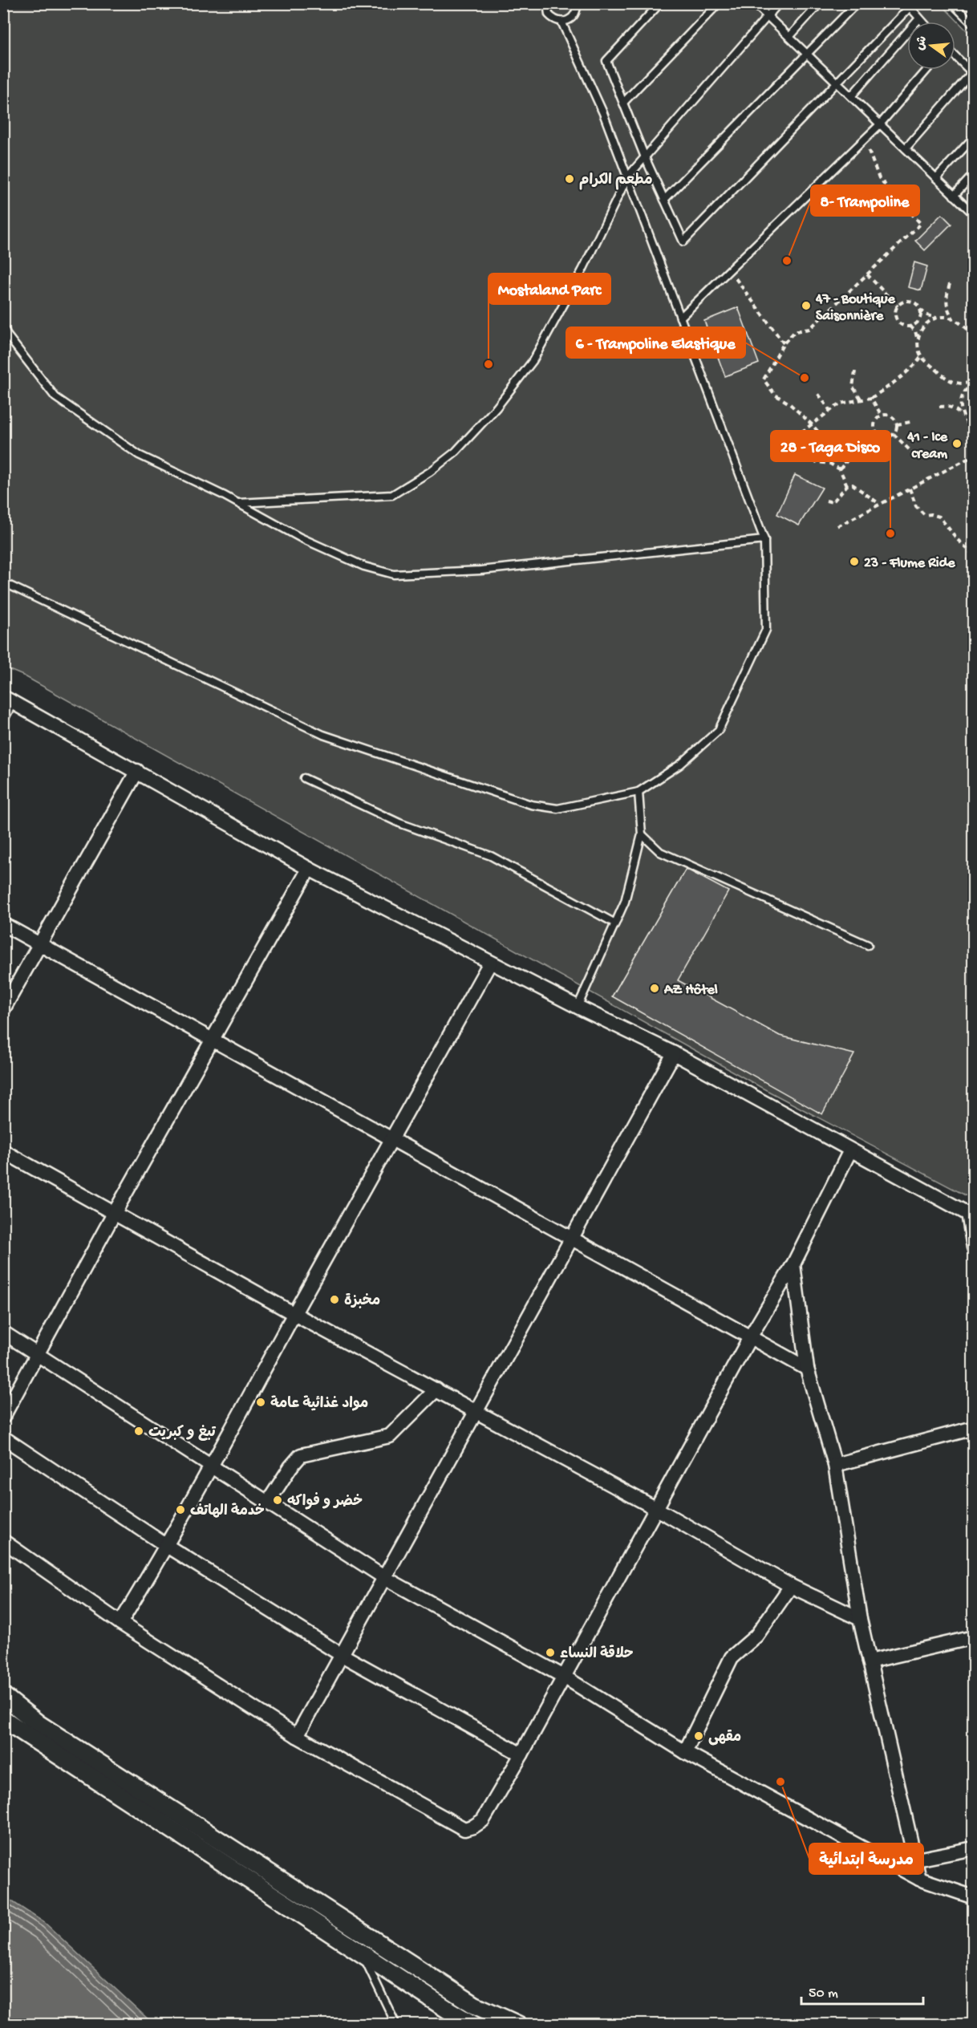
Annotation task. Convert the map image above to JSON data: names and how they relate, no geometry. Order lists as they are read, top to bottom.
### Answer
{
  "places": [
    "مطعم الكرام",
    "8- Trampoline",
    "47 - Boutique Saisonnière",
    "Mostaland Parc",
    "6 - Trampoline Elastique",
    "41 - Ice cream",
    "28 - Taga Disco",
    "23 - Flume Ride",
    "AZ Hôtel",
    "مخبزة",
    "مواد غذائية عامة",
    "تبغ و كبريت",
    "خضر و فواكه",
    "خدمة الهاتف",
    "حلاقة النساء",
    "مقهى",
    "مدرسة ابتدائية"
  ],
  "scale_bar": "50 m",
  "north": "left"
}
